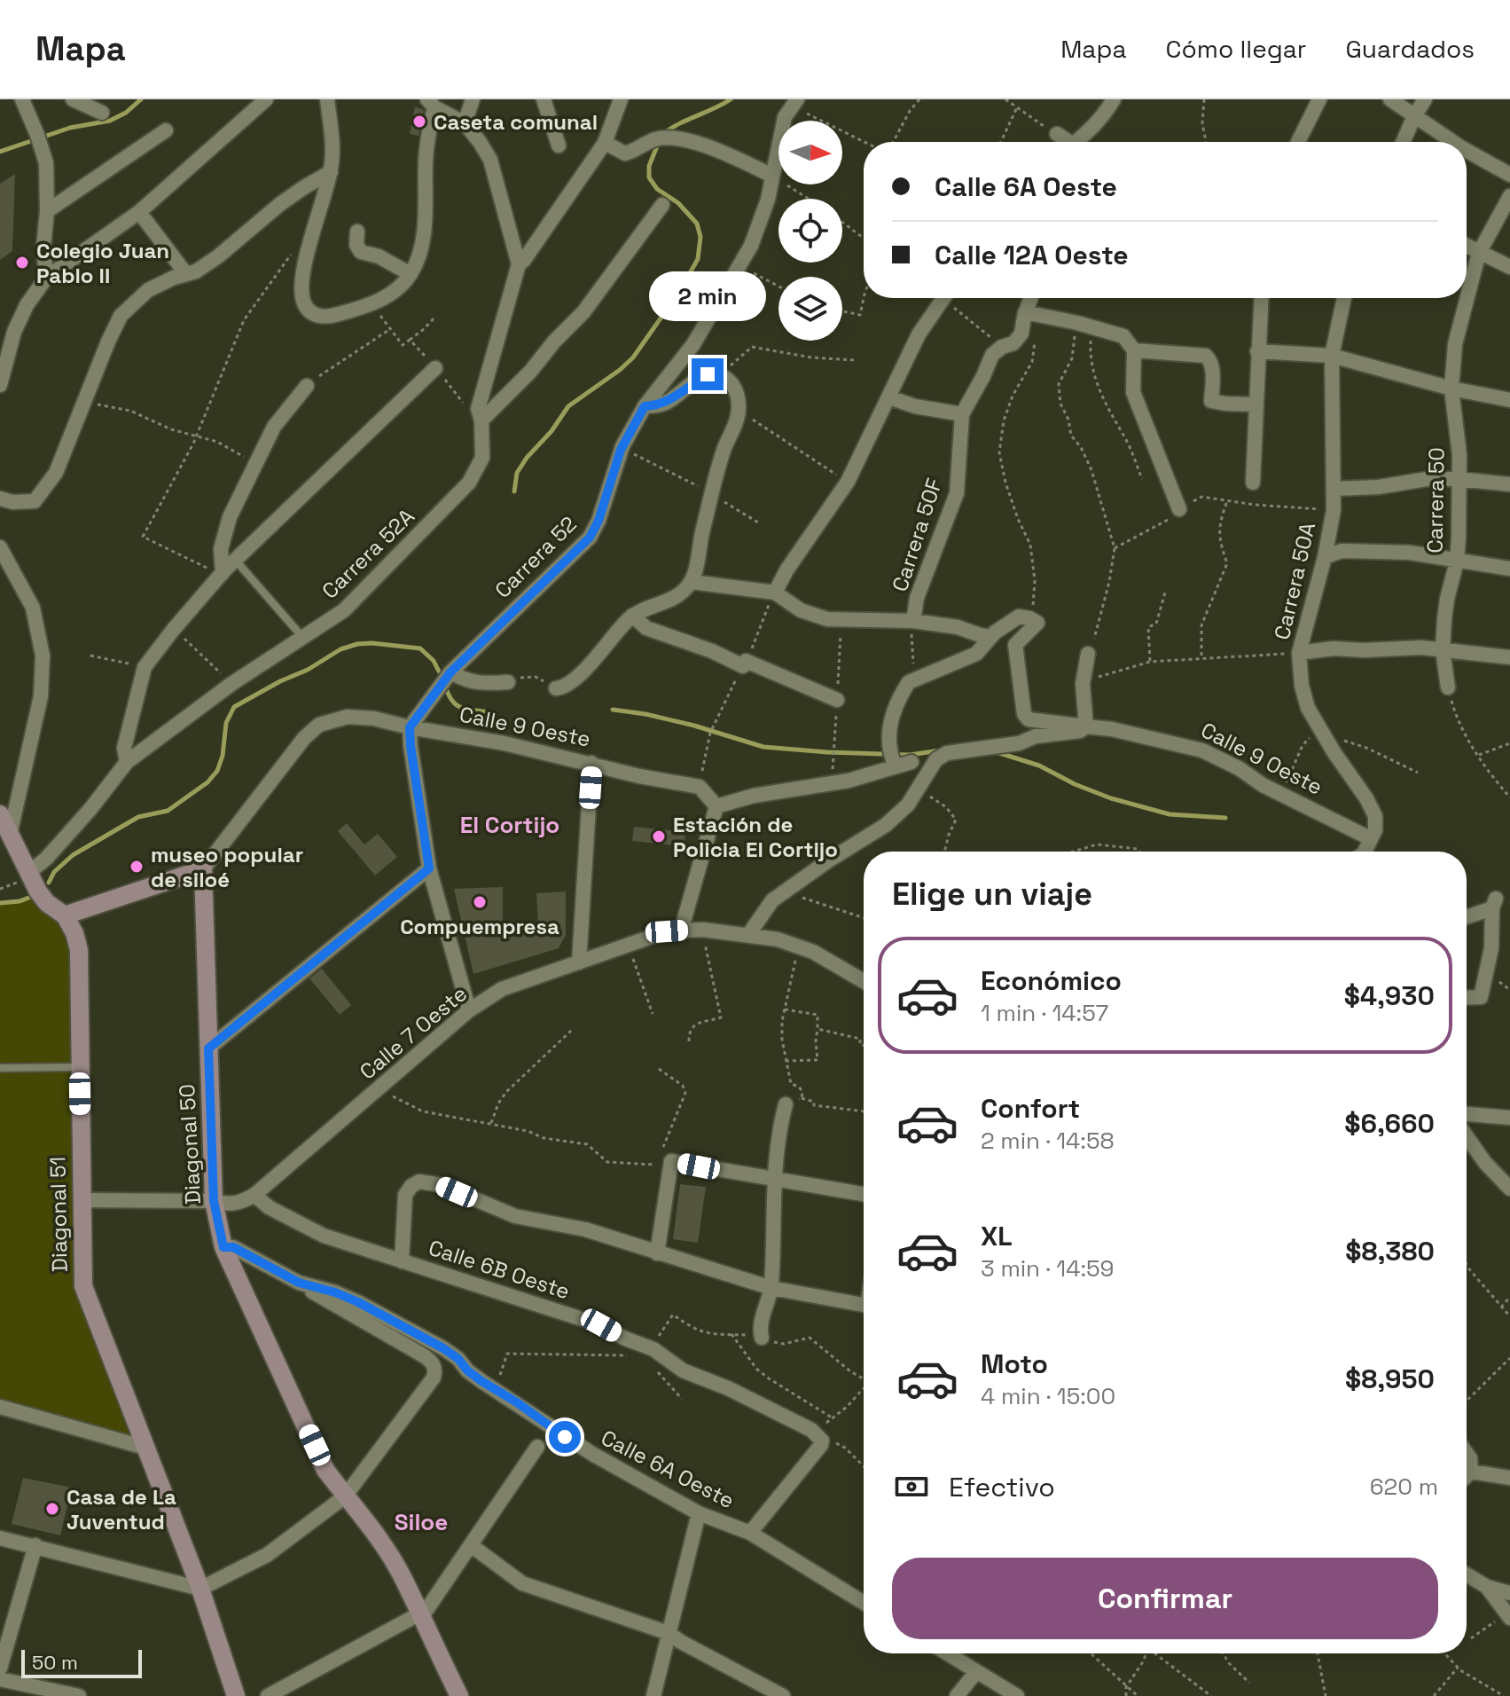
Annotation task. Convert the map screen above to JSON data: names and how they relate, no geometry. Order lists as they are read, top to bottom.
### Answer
{
  "streets": {
    "street": [
      "Carrera 50",
      "Carrera 50F",
      "Carrera 52A",
      "Carrera 52",
      "Carrera 50A",
      "Calle 9 Oeste",
      "Calle 7 Oeste",
      "Diagonal 50",
      "Diagonal 51",
      "Calle 6B Oeste",
      "Calle 6A Oeste"
    ]
  },
  "crossings": [
    ["Carrera 52A", "Diagonal 51"],
    ["Carrera 52", "Calle 9 Oeste"],
    ["Carrera 50A", "Calle 9 Oeste"],
    ["Calle 9 Oeste", "Diagonal 50"],
    ["Calle 7 Oeste", "Diagonal 50"],
    ["Calle 7 Oeste", "Diagonal 51"],
    ["Calle 7 Oeste", "Calle 6B Oeste"],
    ["Diagonal 50", "Calle 6A Oeste"]
  ],
  "districts": ["El Cortijo", "Siloe"],
  "places": [
    "Caseta comunal",
    "Colegio Juan Pablo II",
    "Estación de Policia El Cortijo",
    "museo popular de siloé",
    "Compuempresa",
    "Casa de La Juventud"
  ],
  "scale_bar": "50 m",
  "north": "right",
  "page": {
    "header": "Mapa",
    "nav": ["Mapa", "Cómo llegar", "Guardados"],
    "banner": ["Calle 6A Oeste", "Calle 12A Oeste"],
    "bubble": "2 min",
    "heading": "Elige un viaje",
    "list": [
      {
        "name": "Económico",
        "note": "1 min · 14:57",
        "value": "$4,930"
      },
      {
        "name": "Confort",
        "note": "2 min · 14:58",
        "value": "$6,660"
      },
      {
        "name": "XL",
        "note": "3 min · 14:59",
        "value": "$8,380"
      },
      {
        "name": "Moto",
        "note": "4 min · 15:00",
        "value": "$8,950"
      }
    ],
    "pay": ["Efectivo", "620 m"],
    "buttons": "Confirmar",
    "scale": "50 m"
  }
}
